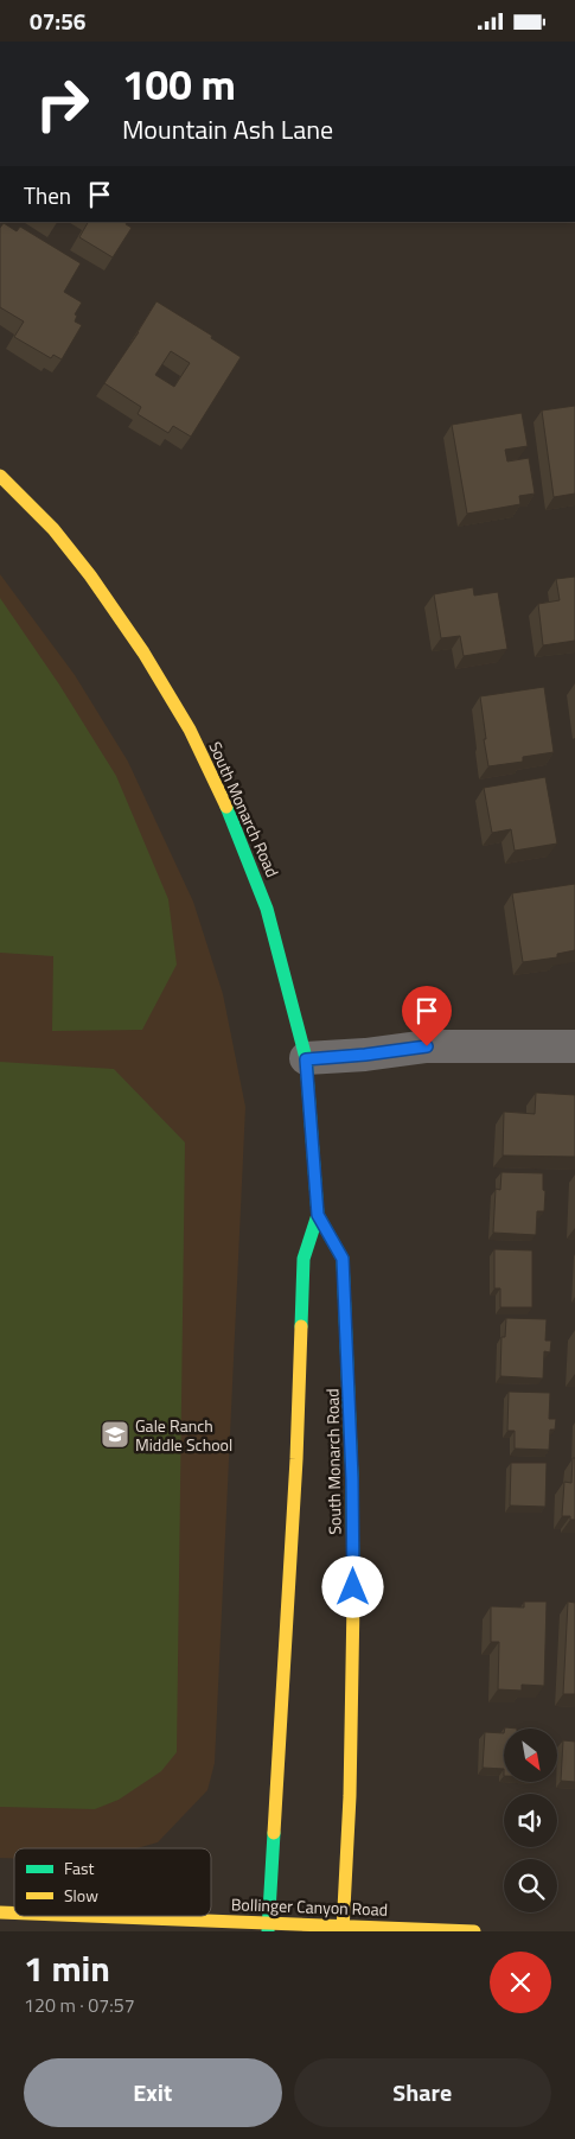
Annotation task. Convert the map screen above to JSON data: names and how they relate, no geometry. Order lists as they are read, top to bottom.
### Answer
{
  "streets": {
    "street": ["South Monarch Road", "Bollinger Canyon Road"]
  },
  "crossings": [
    ["South Monarch Road", "Bollinger Canyon Road"]
  ],
  "places": {
    "school or university": ["Gale Ranch Middle School"]
  },
  "legend": ["Fast", "Slow"],
  "north": "bottom right",
  "page": {
    "status": "07:56",
    "turn": ["100 m", "Mountain Ash Lane"],
    "then": "Then",
    "heading": ["1 min", "120 m · 07:57"],
    "buttons": ["Exit", "Share"]
  }
}
